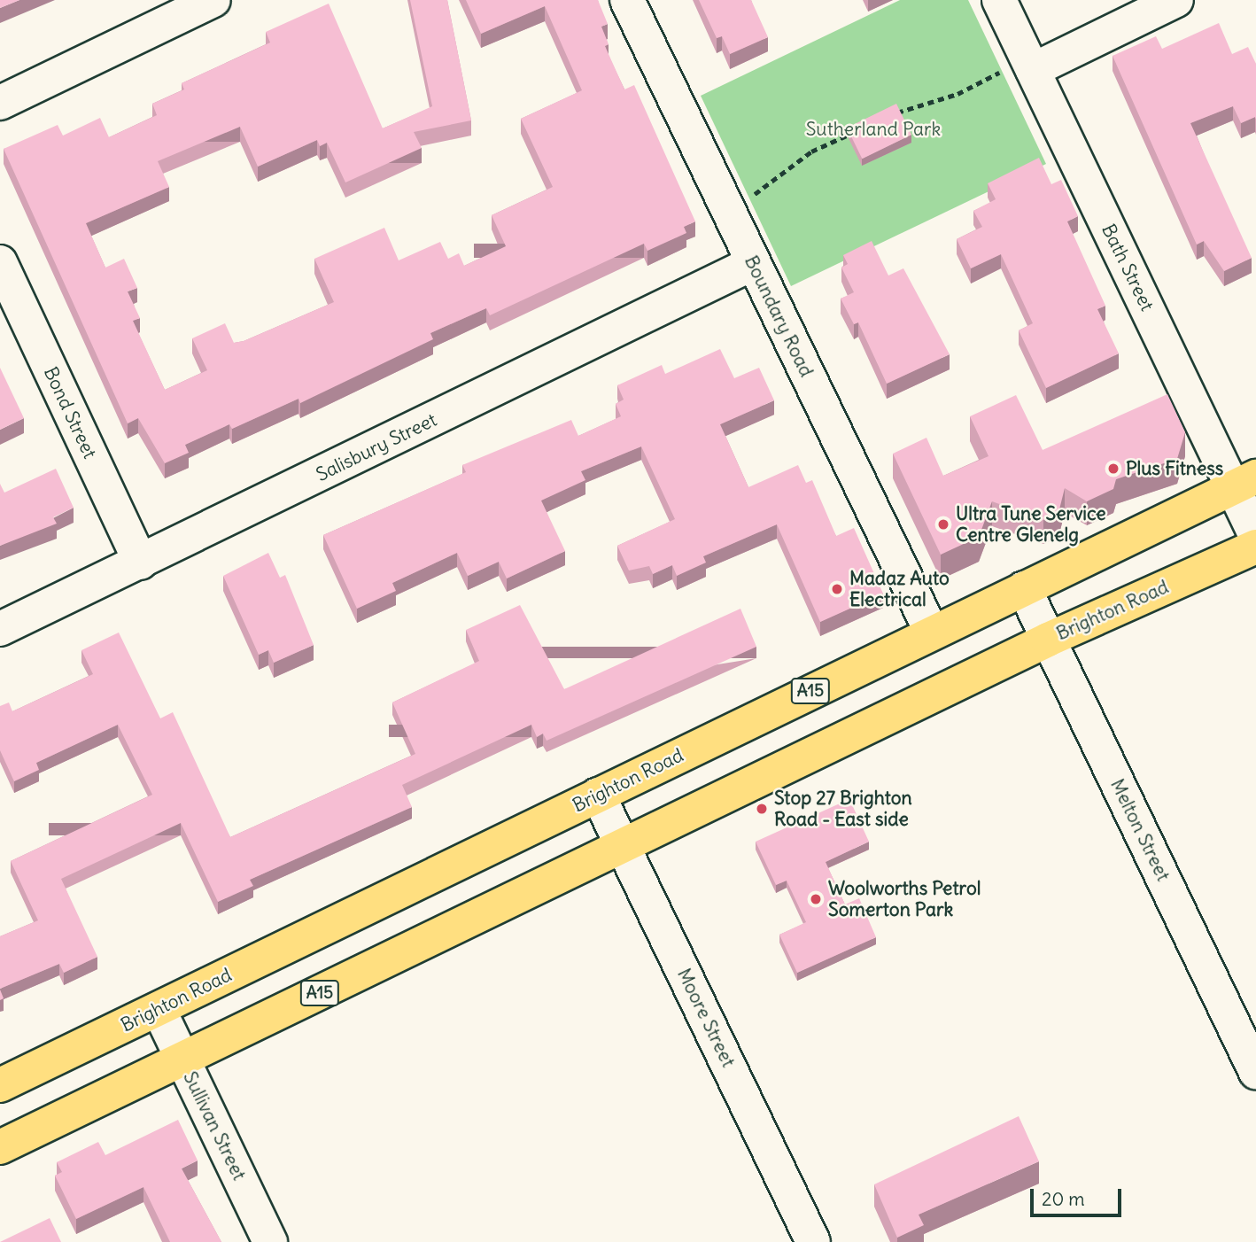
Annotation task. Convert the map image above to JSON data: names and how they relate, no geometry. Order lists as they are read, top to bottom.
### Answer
{
  "streets": {
    "main road": ["Brighton Road", "A15"],
    "street": [
      "Bath Street",
      "Boundary Road",
      "Bond Street",
      "Salisbury Street",
      "Melton Street",
      "Moore Street",
      "Sullivan Street"
    ]
  },
  "crossings": [
    ["Bath Street", "Brighton Road"],
    ["Boundary Road", "Salisbury Street"],
    ["Boundary Road", "Brighton Road"],
    ["Bond Street", "Salisbury Street"],
    ["Brighton Road", "Melton Street"],
    ["Brighton Road", "Moore Street"],
    ["Brighton Road", "Sullivan Street"]
  ],
  "parks": ["Sutherland Park"],
  "places": [
    "Plus Fitness",
    "Ultra Tune Service Centre Glenelg",
    "Madaz Auto Electrical",
    "Stop 27 Brighton Road - East side",
    "Woolworths Petrol Somerton Park"
  ],
  "scale_bar": "20 m"
}
